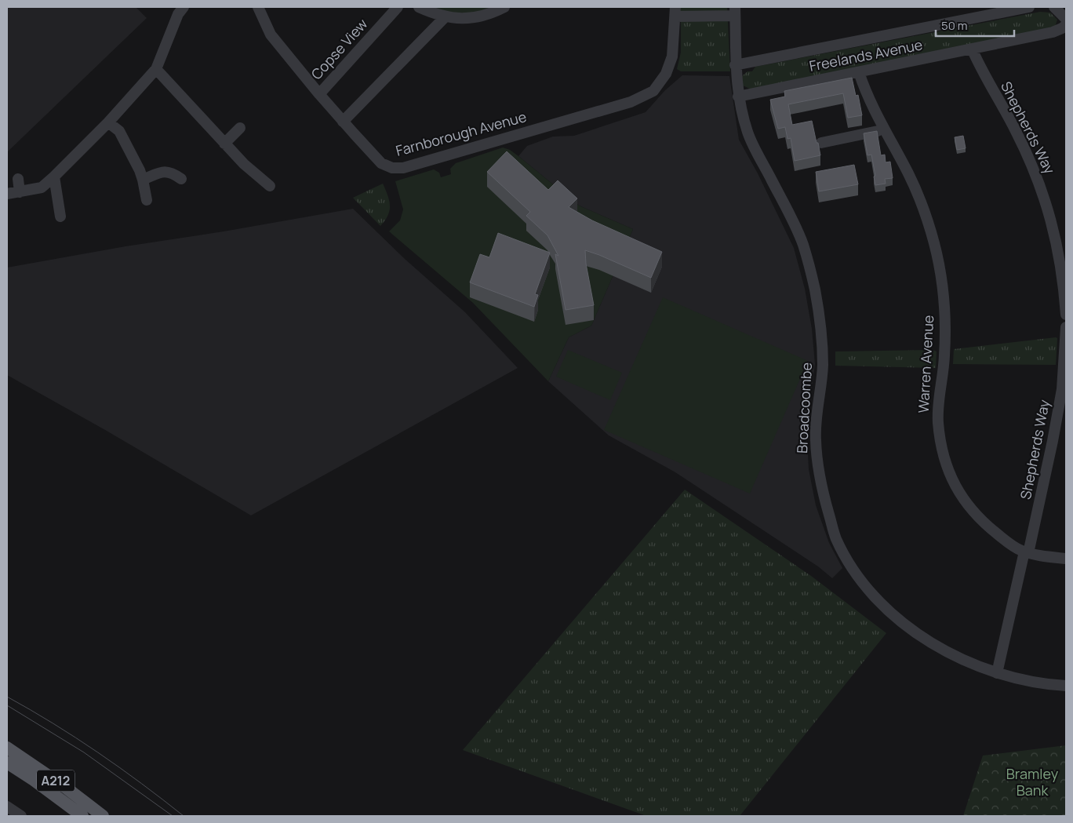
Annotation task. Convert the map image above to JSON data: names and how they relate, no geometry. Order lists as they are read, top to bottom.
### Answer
{
  "streets": {
    "main road": ["A212"],
    "street": [
      "Copse View",
      "Freelands Avenue",
      "Shepherds Way",
      "Farnborough Avenue",
      "Warren Avenue",
      "Broadcoombe"
    ]
  },
  "crossings": [
    ["Copse View", "Farnborough Avenue"],
    ["Freelands Avenue", "Shepherds Way"],
    ["Freelands Avenue", "Warren Avenue"],
    ["Freelands Avenue", "Broadcoombe"],
    ["Shepherds Way", "Warren Avenue"],
    ["Shepherds Way", "Broadcoombe"]
  ],
  "parks": ["Bramley Bank"],
  "scale_bar": "50 m"
}
